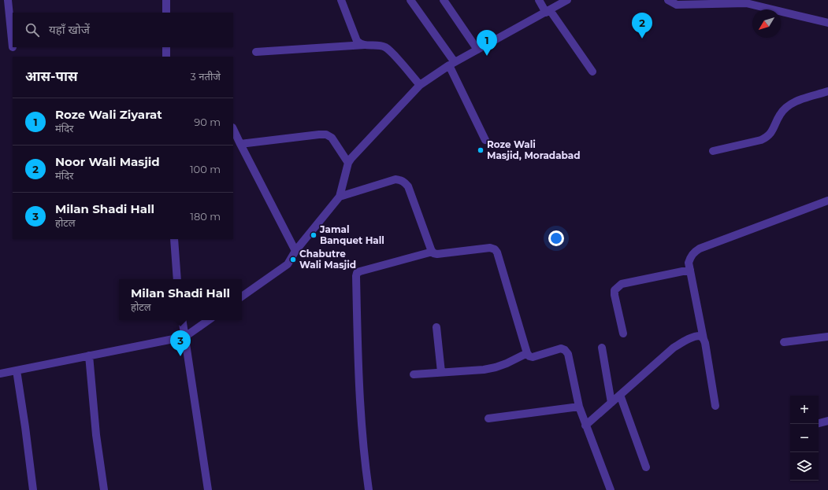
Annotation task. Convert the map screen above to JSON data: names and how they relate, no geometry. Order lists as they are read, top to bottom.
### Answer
{
  "places": ["Roze Wali Masjid, Moradabad", "Jamal Banquet Hall", "Chabutre Wali Masjid"],
  "north": "bottom left",
  "page": {
    "pins": ["2", "1", "3"],
    "search": "यहाँ खोजें",
    "heading": ["आस-पास", "3 नतीजे"],
    "list": [
      {
        "mark": "1",
        "name": "Roze Wali Ziyarat",
        "note": "मंदिर",
        "value": "90 m"
      },
      {
        "mark": "2",
        "name": "Noor Wali Masjid",
        "note": "मंदिर",
        "value": "100 m"
      },
      {
        "mark": "3",
        "name": "Milan Shadi Hall",
        "note": "होटल",
        "value": "180 m"
      }
    ],
    "popup": ["Milan Shadi Hall", "होटल"],
    "map_buttons": ["+", "−"]
  }
}
